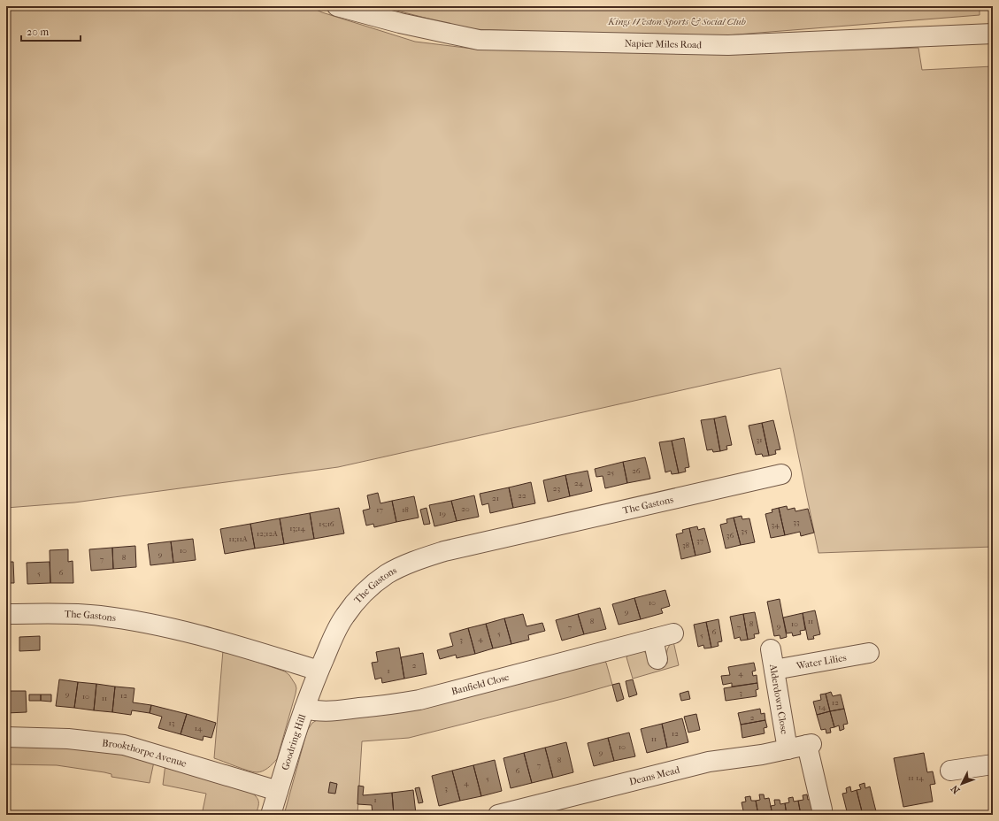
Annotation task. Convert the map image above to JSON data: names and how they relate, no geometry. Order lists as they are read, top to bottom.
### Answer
{
  "streets": {
    "street": [
      "Napier Miles Road",
      "The Gastons",
      "Water Lilies",
      "Banfield Close",
      "Alderdown Close",
      "Goodring Hill",
      "Brookthorpe Avenue",
      "Deans Mead"
    ]
  },
  "crossings": [
    ["The Gastons", "Goodring Hill"],
    ["Water Lilies", "Alderdown Close"],
    ["Banfield Close", "Goodring Hill"],
    ["Alderdown Close", "Deans Mead"],
    ["Goodring Hill", "Brookthorpe Avenue"]
  ],
  "parks": ["Kings Weston Sports & Social Club"],
  "house_numbers": [
    "31",
    "26",
    "25",
    "24",
    "23",
    "22",
    "21",
    "20",
    "17",
    "18",
    "19",
    "33",
    "15;16",
    "34",
    "13;14",
    "35",
    "12;12A",
    "36",
    "11;11A",
    "37",
    "38",
    "10",
    "9",
    "8",
    "7",
    "6",
    "5",
    "10",
    "9",
    "8",
    "11",
    "8",
    "10",
    "9",
    "7",
    "7",
    "6",
    "5",
    "5",
    "4",
    "3",
    "2",
    "1",
    "4",
    "3",
    "9",
    "12",
    "10",
    "11",
    "12",
    "14",
    "2",
    "13",
    "14",
    "12",
    "11",
    "10",
    "9",
    "8",
    "7",
    "6",
    "11-14",
    "5",
    "4",
    "3",
    "1"
  ],
  "scale_bar": "20 m",
  "north": "bottom left"
}
